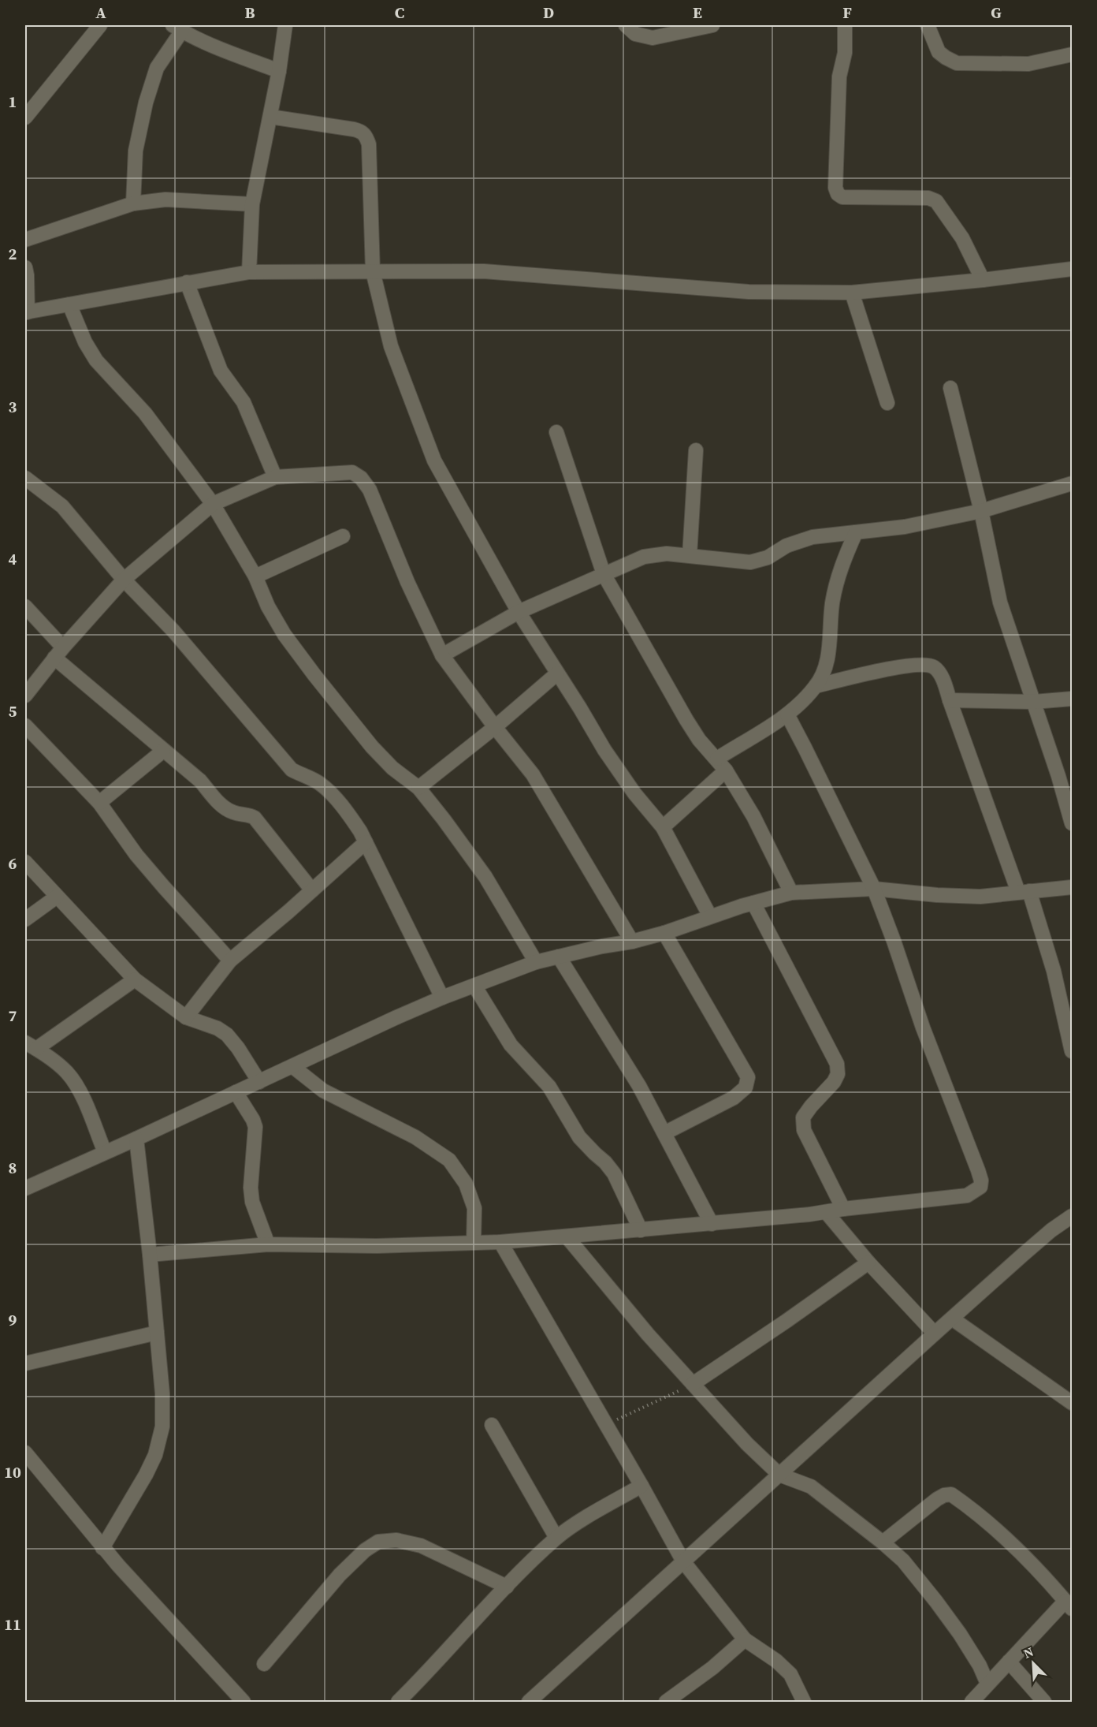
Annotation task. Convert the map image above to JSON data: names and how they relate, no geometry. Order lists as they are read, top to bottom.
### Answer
{
  "north": "top left",
  "grid": {
    "columns": [
      "A",
      "B",
      "C",
      "D",
      "E",
      "F",
      "G"
    ],
    "rows": [
      "1",
      "2",
      "3",
      "4",
      "5",
      "6",
      "7",
      "8",
      "9",
      "10",
      "11"
    ]
  }
}
